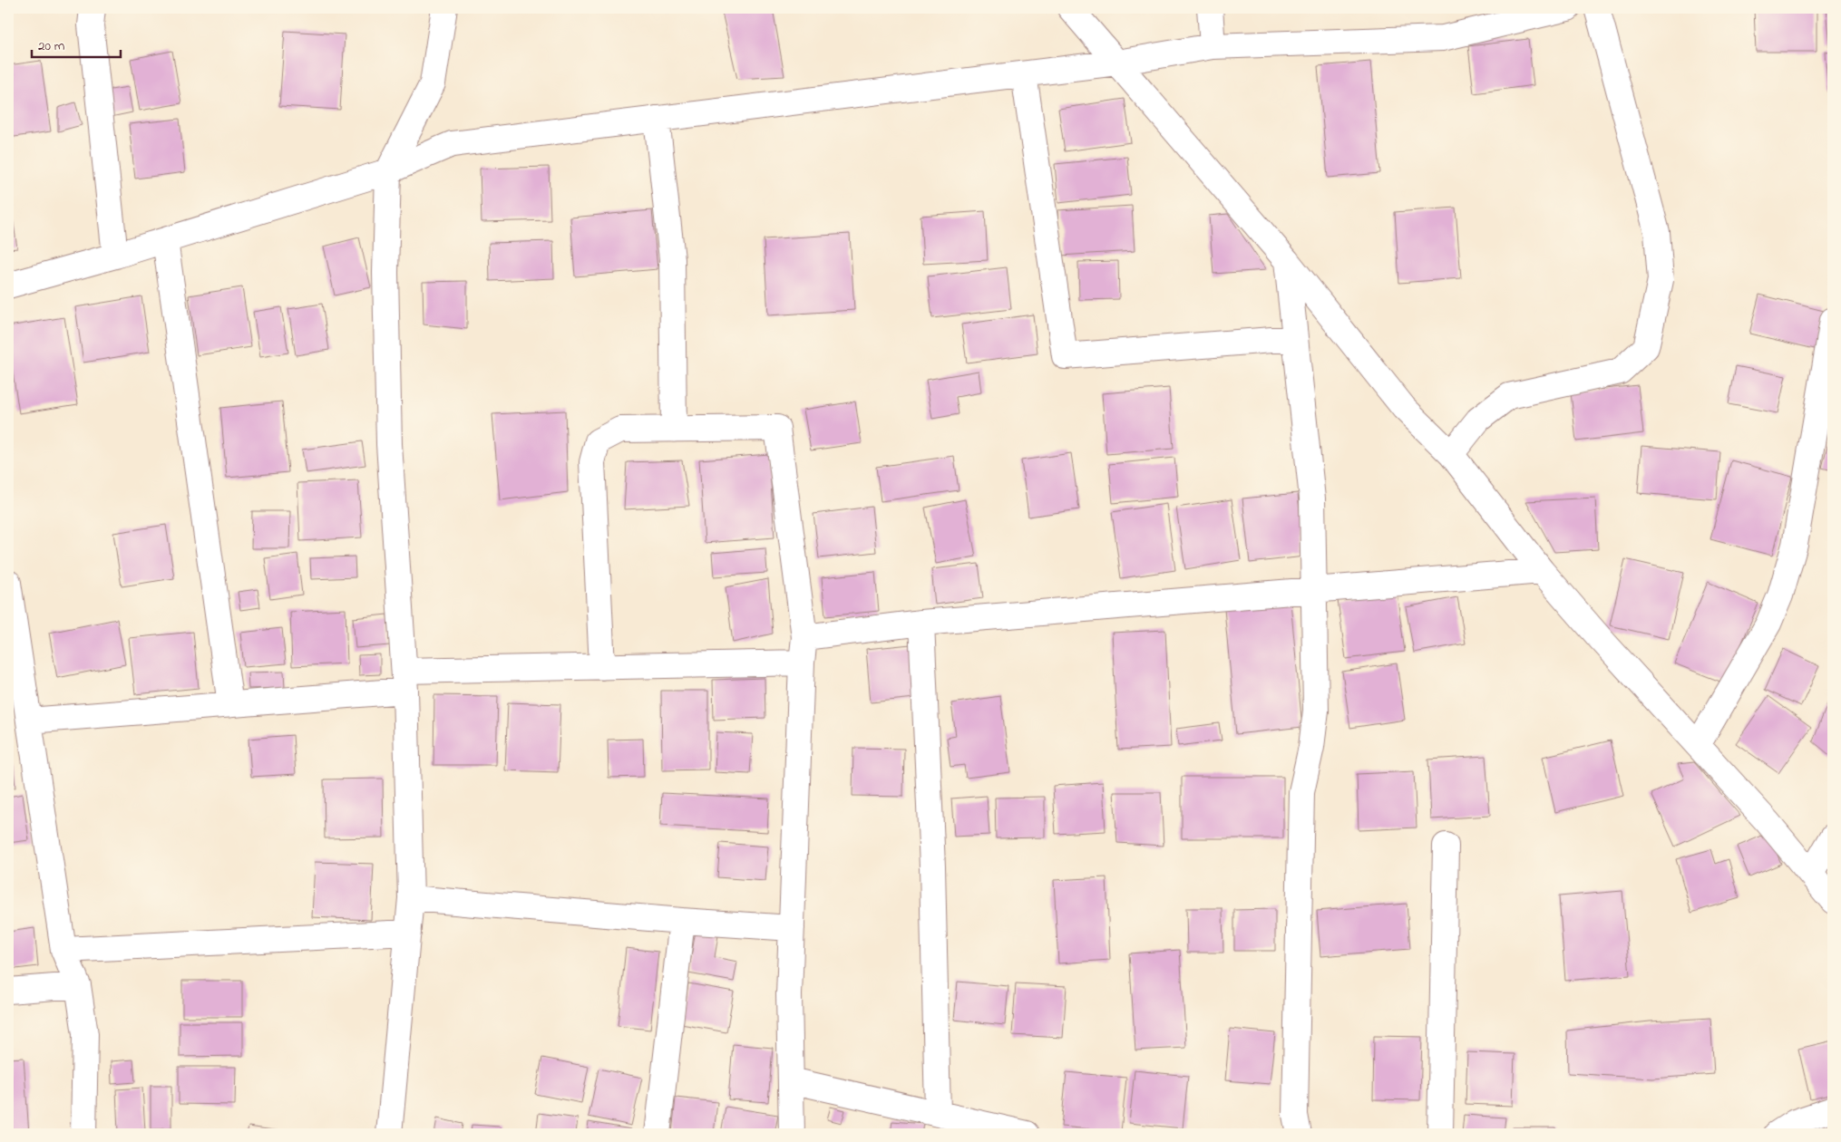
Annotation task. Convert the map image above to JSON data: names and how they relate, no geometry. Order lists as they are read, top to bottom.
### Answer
{
  "scale_bar": "20 m"
}
